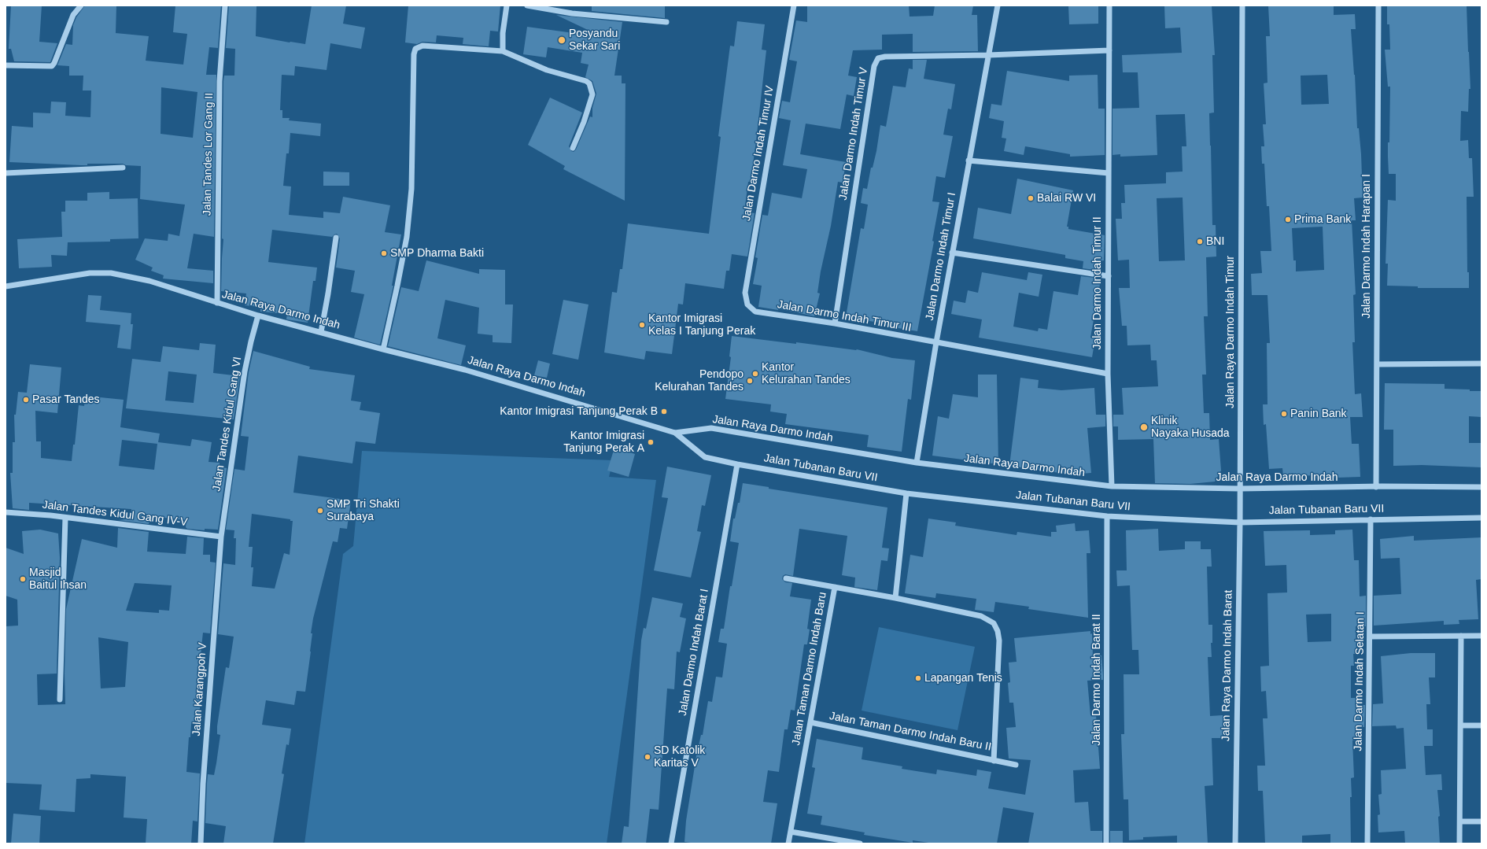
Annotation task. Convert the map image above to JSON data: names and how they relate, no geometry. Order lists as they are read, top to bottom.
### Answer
{
  "streets": {
    "street": [
      "Jalan Darmo Indah Timur V",
      "Jalan Darmo Indah Timur IV",
      "Jalan Tandes Lor Gang II",
      "Jalan Darmo Indah Harapan I",
      "Jalan Darmo Indah Timur I",
      "Jalan Darmo Indah Timur II",
      "Jalan Raya Darmo Indah",
      "Jalan Darmo Indah Timur III",
      "Jalan Raya Darmo Indah Timur",
      "Jalan Tandes Kidul Gang VI",
      "Jalan Tubanan Baru VII",
      "Jalan Tandes Kidul Gang IV-V",
      "Jalan Darmo Indah Barat I",
      "Jalan Raya Darmo Indah Barat",
      "Jalan Taman Darmo Indah Baru",
      "Jalan Darmo Indah Barat II",
      "Jalan Darmo Indah Selatan I",
      "Jalan Karangpoh V",
      "Jalan Taman Darmo Indah Baru II"
    ]
  },
  "crossings": [
    ["Jalan Darmo Indah Timur V", "Jalan Darmo Indah Timur I"],
    ["Jalan Darmo Indah Timur V", "Jalan Darmo Indah Timur III"],
    ["Jalan Darmo Indah Timur IV", "Jalan Darmo Indah Timur III"],
    ["Jalan Tandes Lor Gang II", "Jalan Raya Darmo Indah"],
    ["Jalan Darmo Indah Harapan I", "Jalan Raya Darmo Indah"],
    ["Jalan Darmo Indah Timur I", "Jalan Raya Darmo Indah"],
    ["Jalan Darmo Indah Timur I", "Jalan Darmo Indah Timur III"],
    ["Jalan Darmo Indah Timur II", "Jalan Raya Darmo Indah"],
    ["Jalan Darmo Indah Timur II", "Jalan Darmo Indah Timur III"],
    ["Jalan Raya Darmo Indah", "Jalan Raya Darmo Indah Timur"],
    ["Jalan Raya Darmo Indah", "Jalan Tandes Kidul Gang VI"],
    ["Jalan Raya Darmo Indah", "Jalan Tubanan Baru VII"],
    ["Jalan Raya Darmo Indah", "Jalan Raya Darmo Indah Barat"],
    ["Jalan Raya Darmo Indah Timur", "Jalan Raya Darmo Indah Barat"],
    ["Jalan Tandes Kidul Gang VI", "Jalan Tandes Kidul Gang IV-V"],
    ["Jalan Tandes Kidul Gang VI", "Jalan Karangpoh V"],
    ["Jalan Tubanan Baru VII", "Jalan Darmo Indah Barat I"],
    ["Jalan Tubanan Baru VII", "Jalan Raya Darmo Indah Barat"],
    ["Jalan Tubanan Baru VII", "Jalan Darmo Indah Barat II"],
    ["Jalan Tubanan Baru VII", "Jalan Darmo Indah Selatan I"],
    ["Jalan Tandes Kidul Gang IV-V", "Jalan Karangpoh V"],
    ["Jalan Taman Darmo Indah Baru", "Jalan Taman Darmo Indah Baru II"]
  ],
  "places": [
    "Posyandu Sekar Sari",
    "Balai RW VI",
    "Prima Bank",
    "BNI",
    "SMP Dharma Bakti",
    "Kantor Imigrasi Kelas I Tanjung Perak",
    "Kantor Kelurahan Tandes",
    "Pendopo Kelurahan Tandes",
    "Pasar Tandes",
    "Kantor Imigrasi Tanjung Perak B",
    "Panin Bank",
    "Klinik Nayaka Husada",
    "Kantor Imigrasi Tanjung Perak A",
    "SMP Tri Shakti Surabaya",
    "Masjid Baitul Ihsan",
    "Lapangan Tenis",
    "SD Katolik Karitas V"
  ]
}
